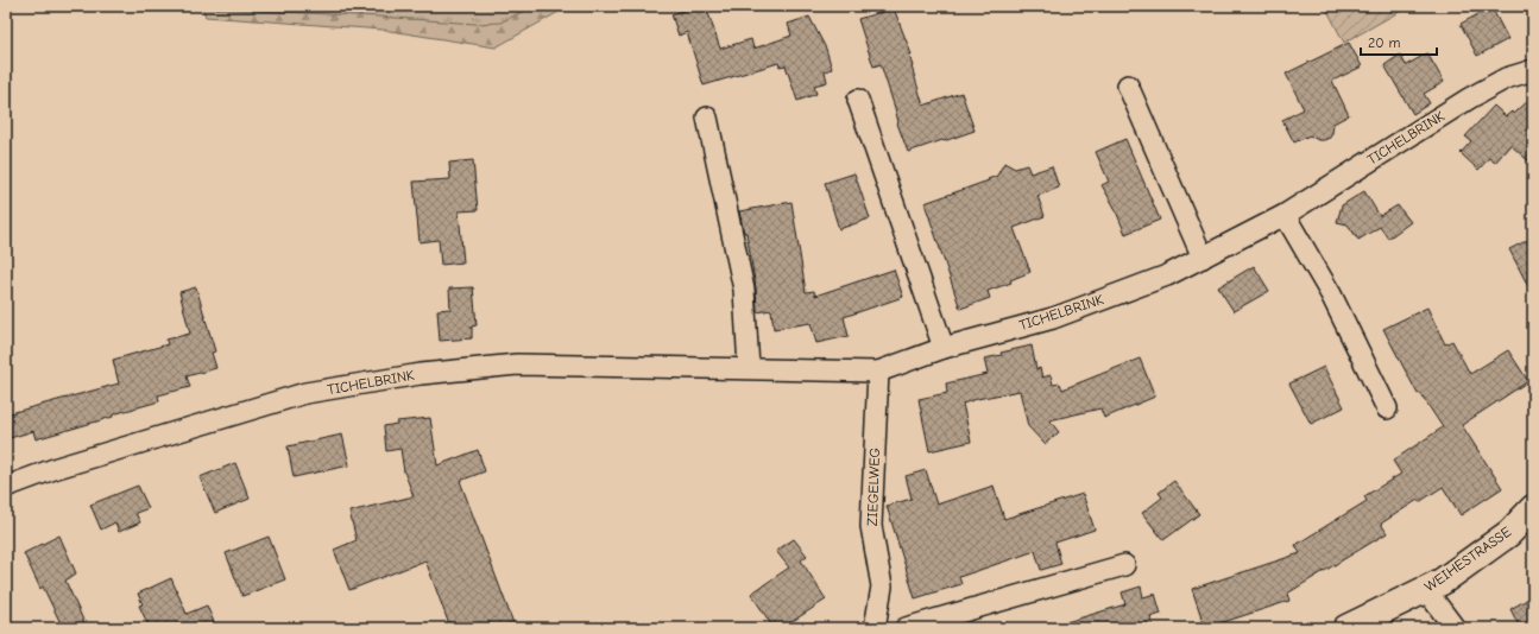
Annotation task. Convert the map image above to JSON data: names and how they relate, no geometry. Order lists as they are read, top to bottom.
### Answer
{
  "streets": {
    "main road": ["WEIHESTRASSE"],
    "street": ["TICHELBRINK", "ZIEGELWEG"]
  },
  "crossings": [
    ["TICHELBRINK", "ZIEGELWEG"]
  ],
  "scale_bar": "20 m"
}
